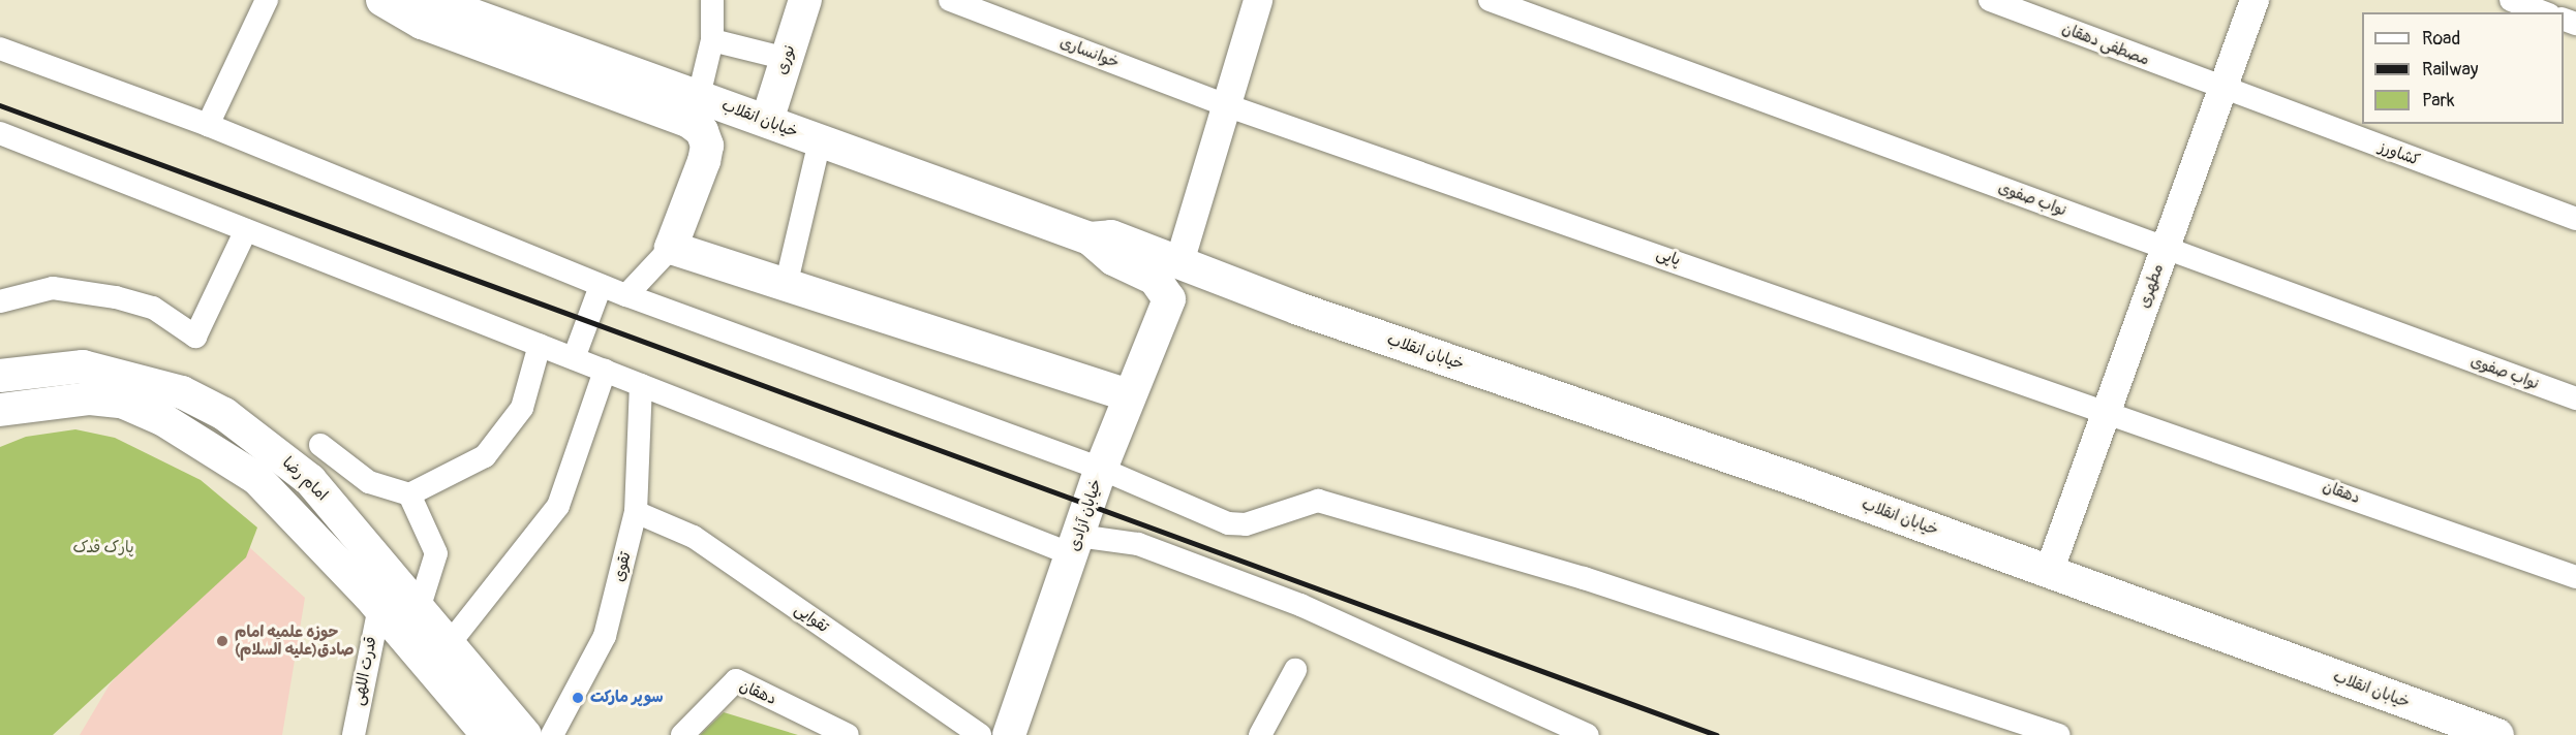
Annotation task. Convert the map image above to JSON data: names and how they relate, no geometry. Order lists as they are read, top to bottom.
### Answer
{
  "streets": {
    "main road": [
      "نوری",
      "خیابان انقلاب",
      "امام رضا",
      "خیابان آزادی"
    ],
    "street": [
      "مصطفی دهقان",
      "خوانساری",
      "کشاورز",
      "نواب صفوی",
      "پاپی",
      "مطهری",
      "دهقان",
      "تقوی",
      "تقوایی",
      "قدرت اللهی"
    ]
  },
  "crossings": [
    ["مصطفی دهقان", "کشاورز"],
    ["مصطفی دهقان", "مطهری"],
    ["خوانساری", "پاپی"],
    ["نوری", "خیابان انقلاب"],
    ["خیابان انقلاب", "مطهری"],
    ["خیابان انقلاب", "خیابان آزادی"],
    ["کشاورز", "مطهری"],
    ["نواب صفوی", "مطهری"],
    ["پاپی", "مطهری"],
    ["پاپی", "دهقان"],
    ["مطهری", "دهقان"],
    ["تقوی", "تقوایی"]
  ],
  "parks": ["پارک فدک"],
  "places": ["حوزه علمیه امام صادق(علیه السلام)", "سوپر مارکت"],
  "legend": ["Road", "Railway", "Park"]
}
